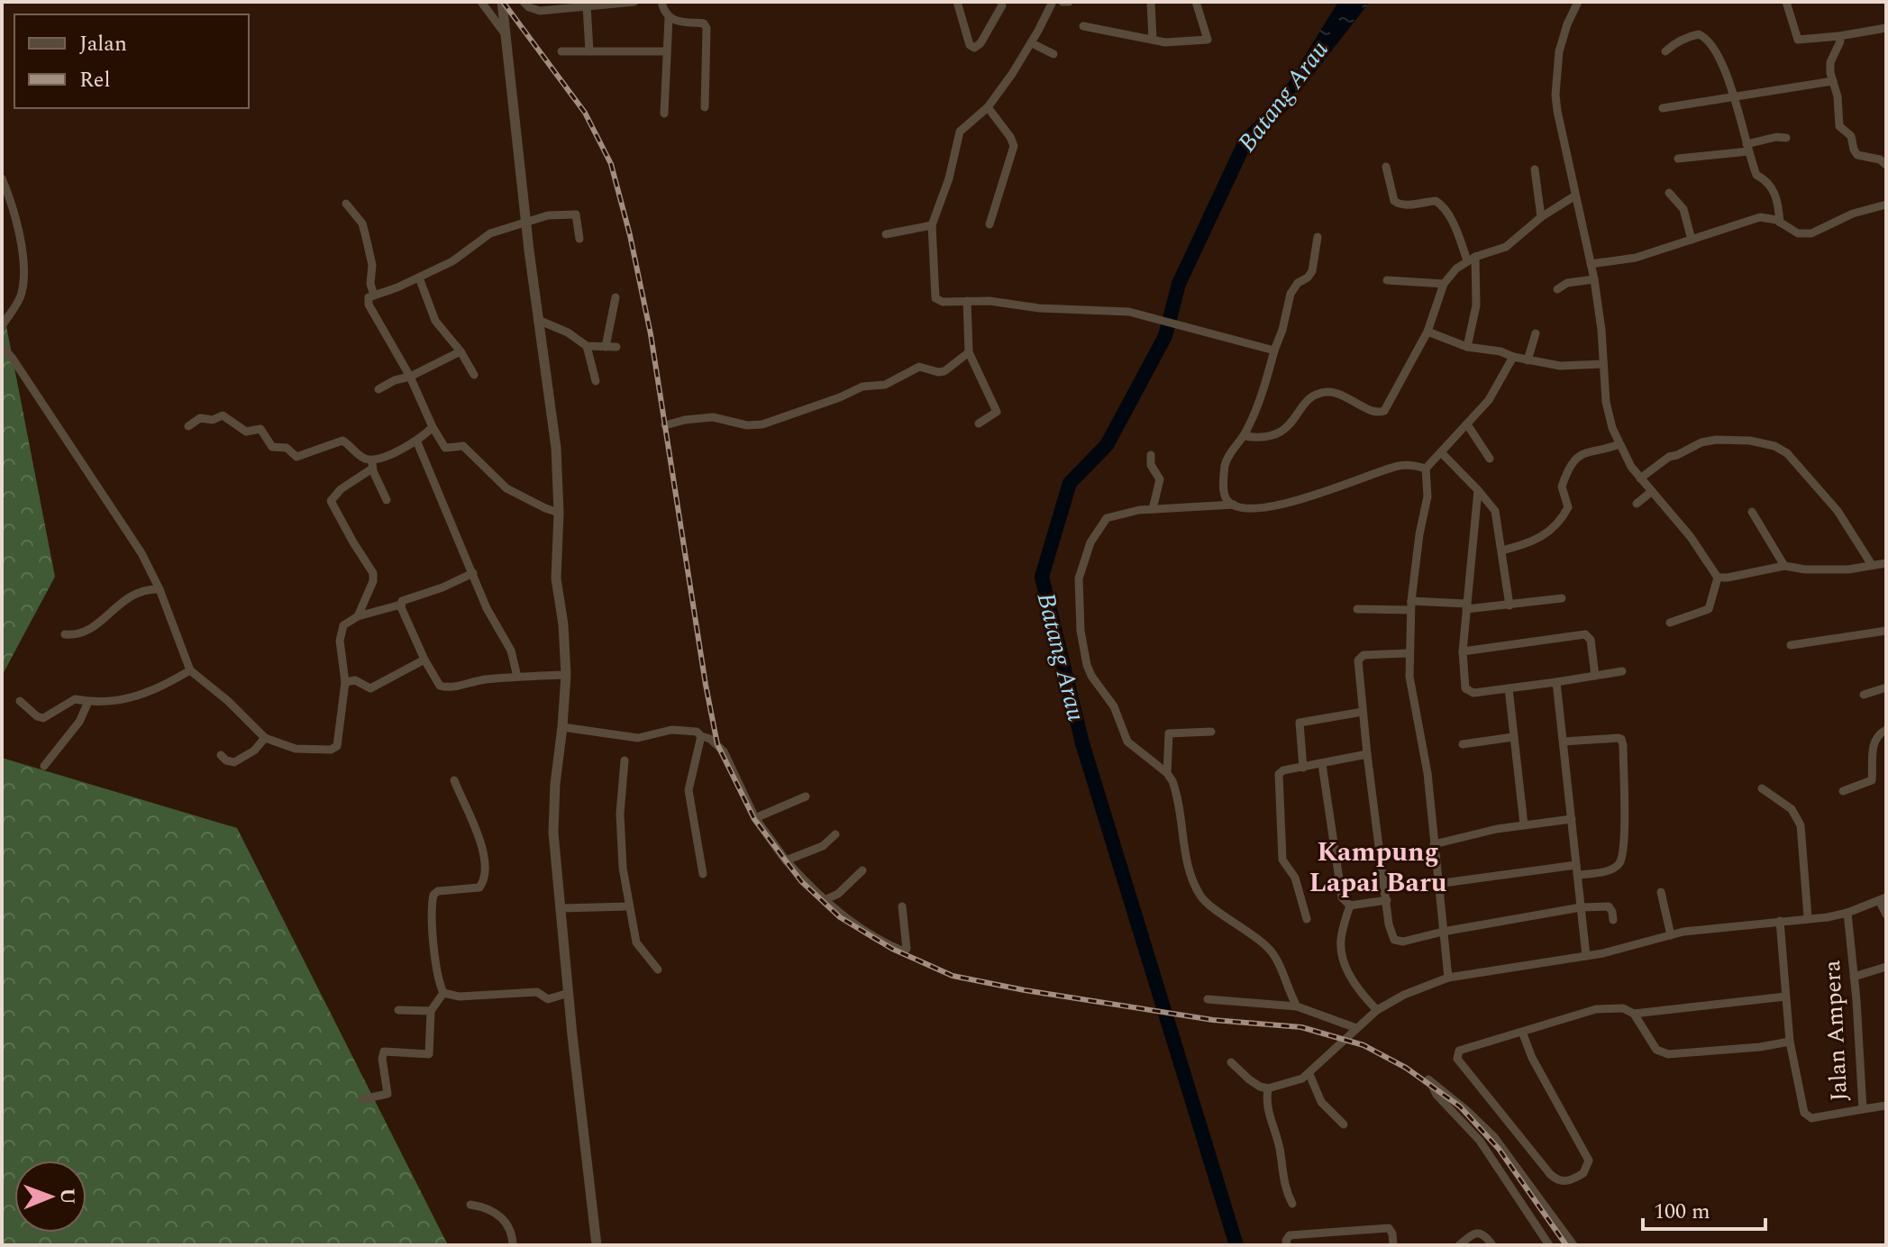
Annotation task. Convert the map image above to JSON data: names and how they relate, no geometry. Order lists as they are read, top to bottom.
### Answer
{
  "streets": {
    "street": ["Jalan Ampera"]
  },
  "districts": ["Kampung Lapai Baru"],
  "water": ["Batang Arau"],
  "legend": ["Jalan", "Rel"],
  "scale_bar": "100 m",
  "north": "right"
}
